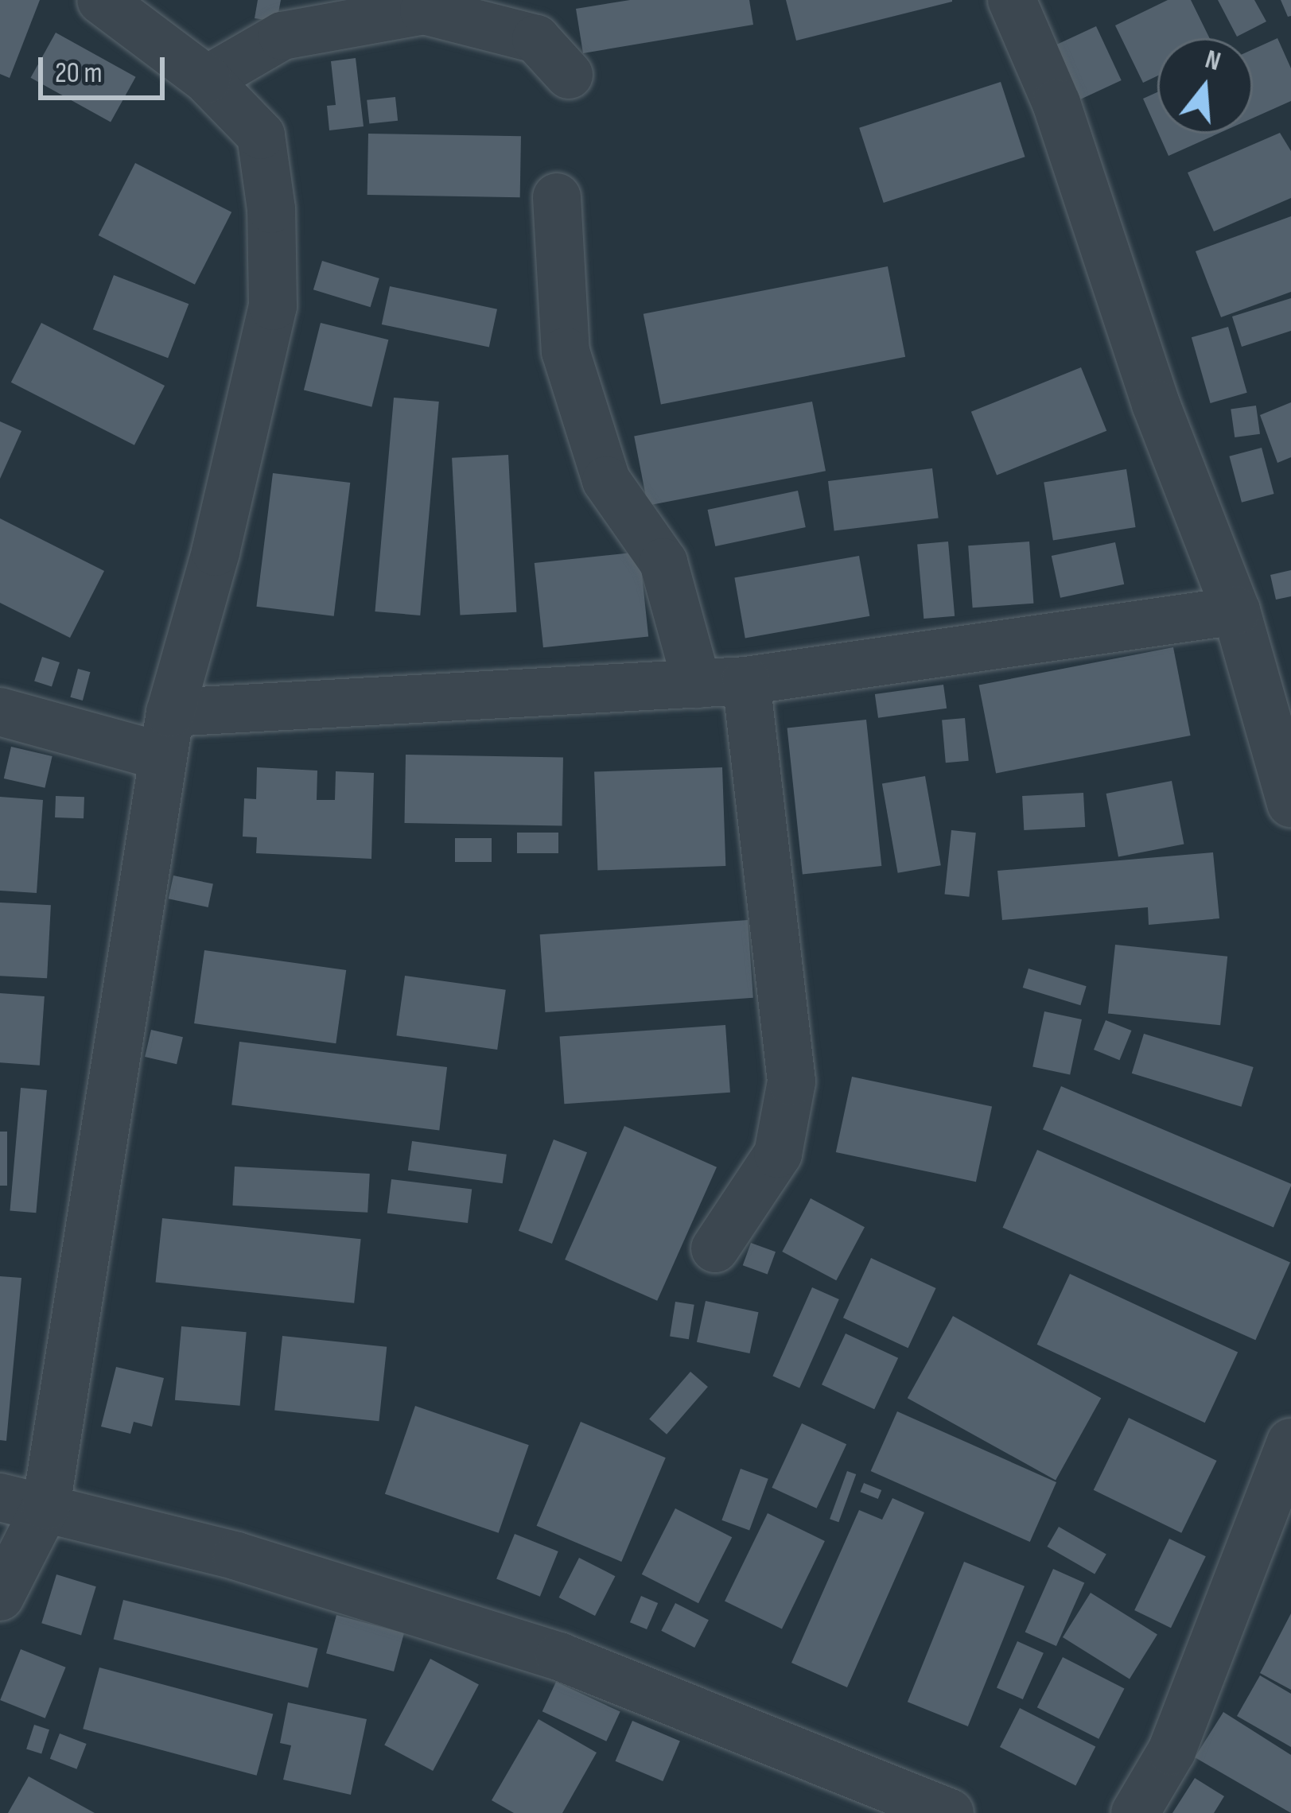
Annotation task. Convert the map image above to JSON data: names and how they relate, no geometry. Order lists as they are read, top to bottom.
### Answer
{
  "scale_bar": "20 m",
  "north": "top"
}
